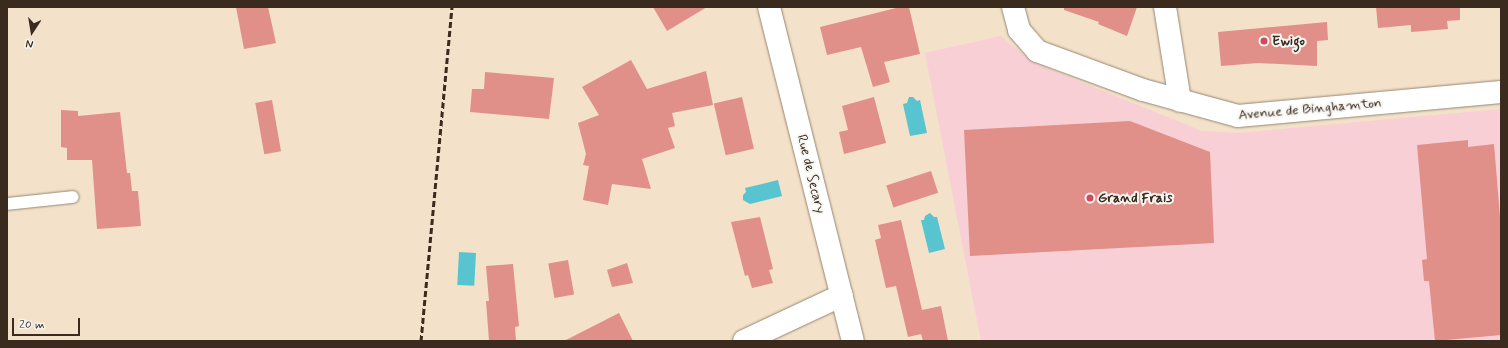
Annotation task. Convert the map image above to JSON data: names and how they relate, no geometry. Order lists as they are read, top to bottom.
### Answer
{
  "streets": {
    "street": ["Avenue de Binghamton", "Rue de Secary"]
  },
  "places": ["Ewigo", "Grand Frais"],
  "scale_bar": "20 m",
  "north": "bottom"
}
